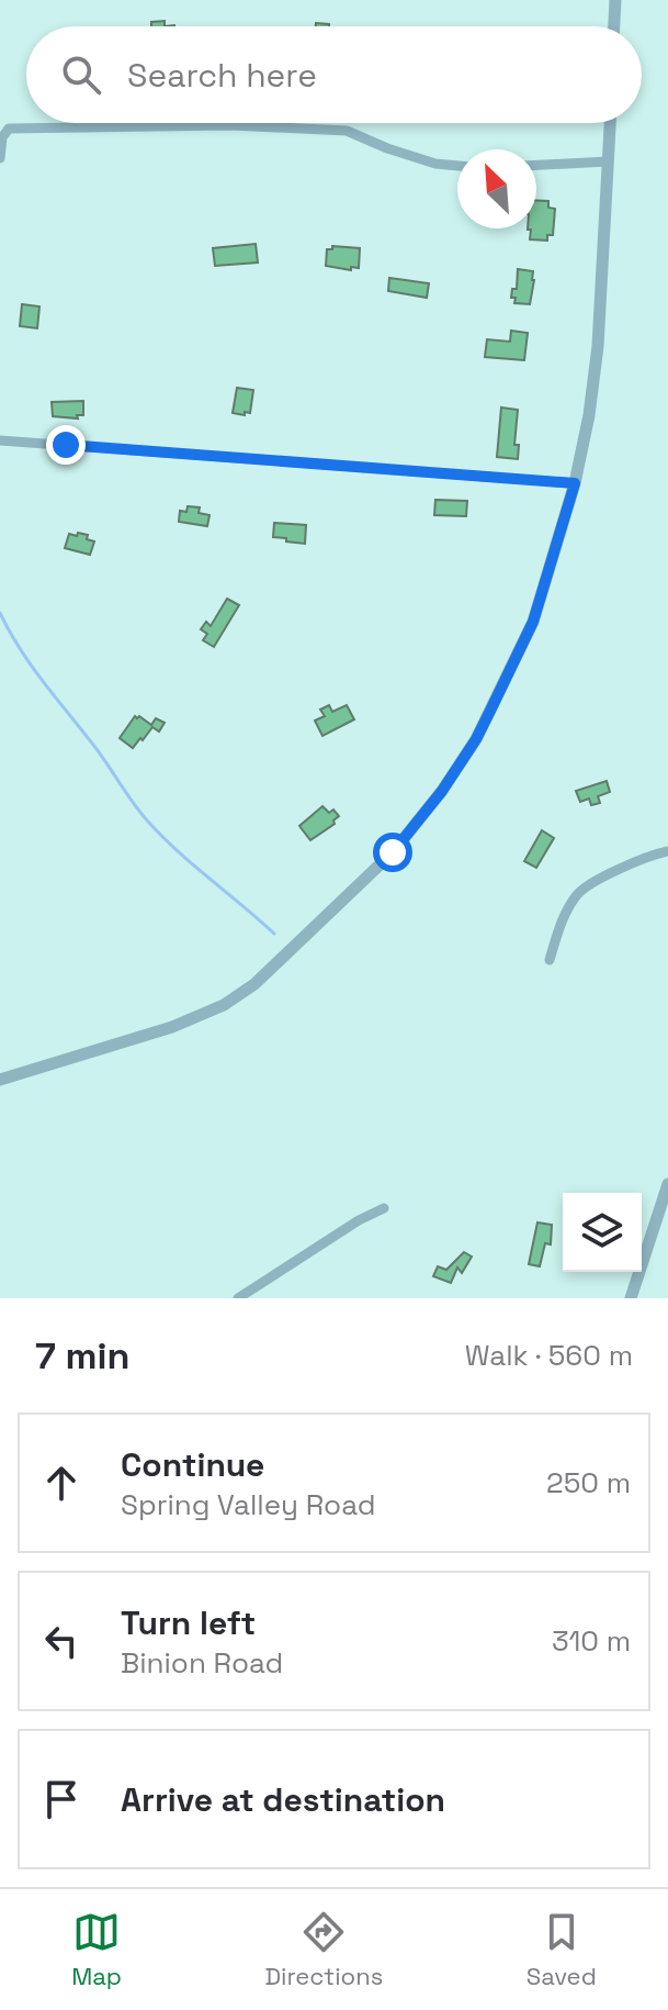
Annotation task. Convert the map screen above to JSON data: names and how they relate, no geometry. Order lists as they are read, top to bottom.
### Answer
{
  "north": "top left",
  "page": {
    "search": "Search here",
    "heading": ["7 min", "Walk · 560 m"],
    "list": [
      ["Continue", "Spring Valley Road", "250 m"],
      ["Turn left", "Binion Road", "310 m"],
      "Arrive at destination"
    ],
    "nav": ["Map", "Directions", "Saved"]
  }
}
